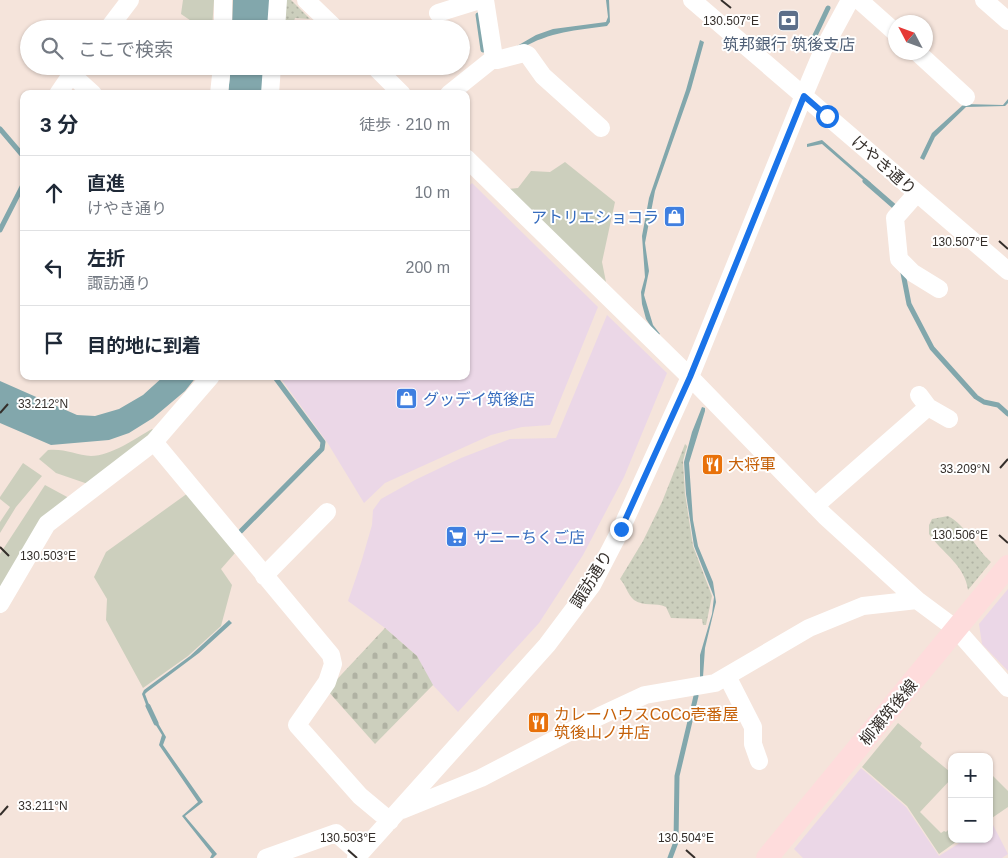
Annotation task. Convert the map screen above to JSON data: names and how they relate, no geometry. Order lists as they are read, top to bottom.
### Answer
{
  "streets": {
    "main road": ["柳瀬筑後線"],
    "street": ["けやき通り", "諏訪通り"]
  },
  "crossings": [
    ["けやき通り", "諏訪通り"]
  ],
  "places": {
    "bank": ["筑邦銀行 筑後支店"],
    "shop": ["アトリエショコラ", "グッデイ筑後店"],
    "restaurant": ["大将軍", "カレーハウスCoCo壱番屋 筑後山ノ井店"],
    "supermarket": ["サニーちくご店"]
  },
  "north": "top left",
  "page": {
    "search": "ここで検索",
    "heading": ["3 分", "徒歩 · 210 m"],
    "list": [
      ["直進", "けやき通り", "10 m"],
      ["左折", "諏訪通り", "200 m"],
      "目的地に到着"
    ],
    "map_buttons": ["+", "−"]
  },
  "coordinates": [
    "130.507°E",
    "33.212°N",
    "33.209°N",
    "130.506°E",
    "130.503°E",
    "33.211°N",
    "130.504°E"
  ]
}
